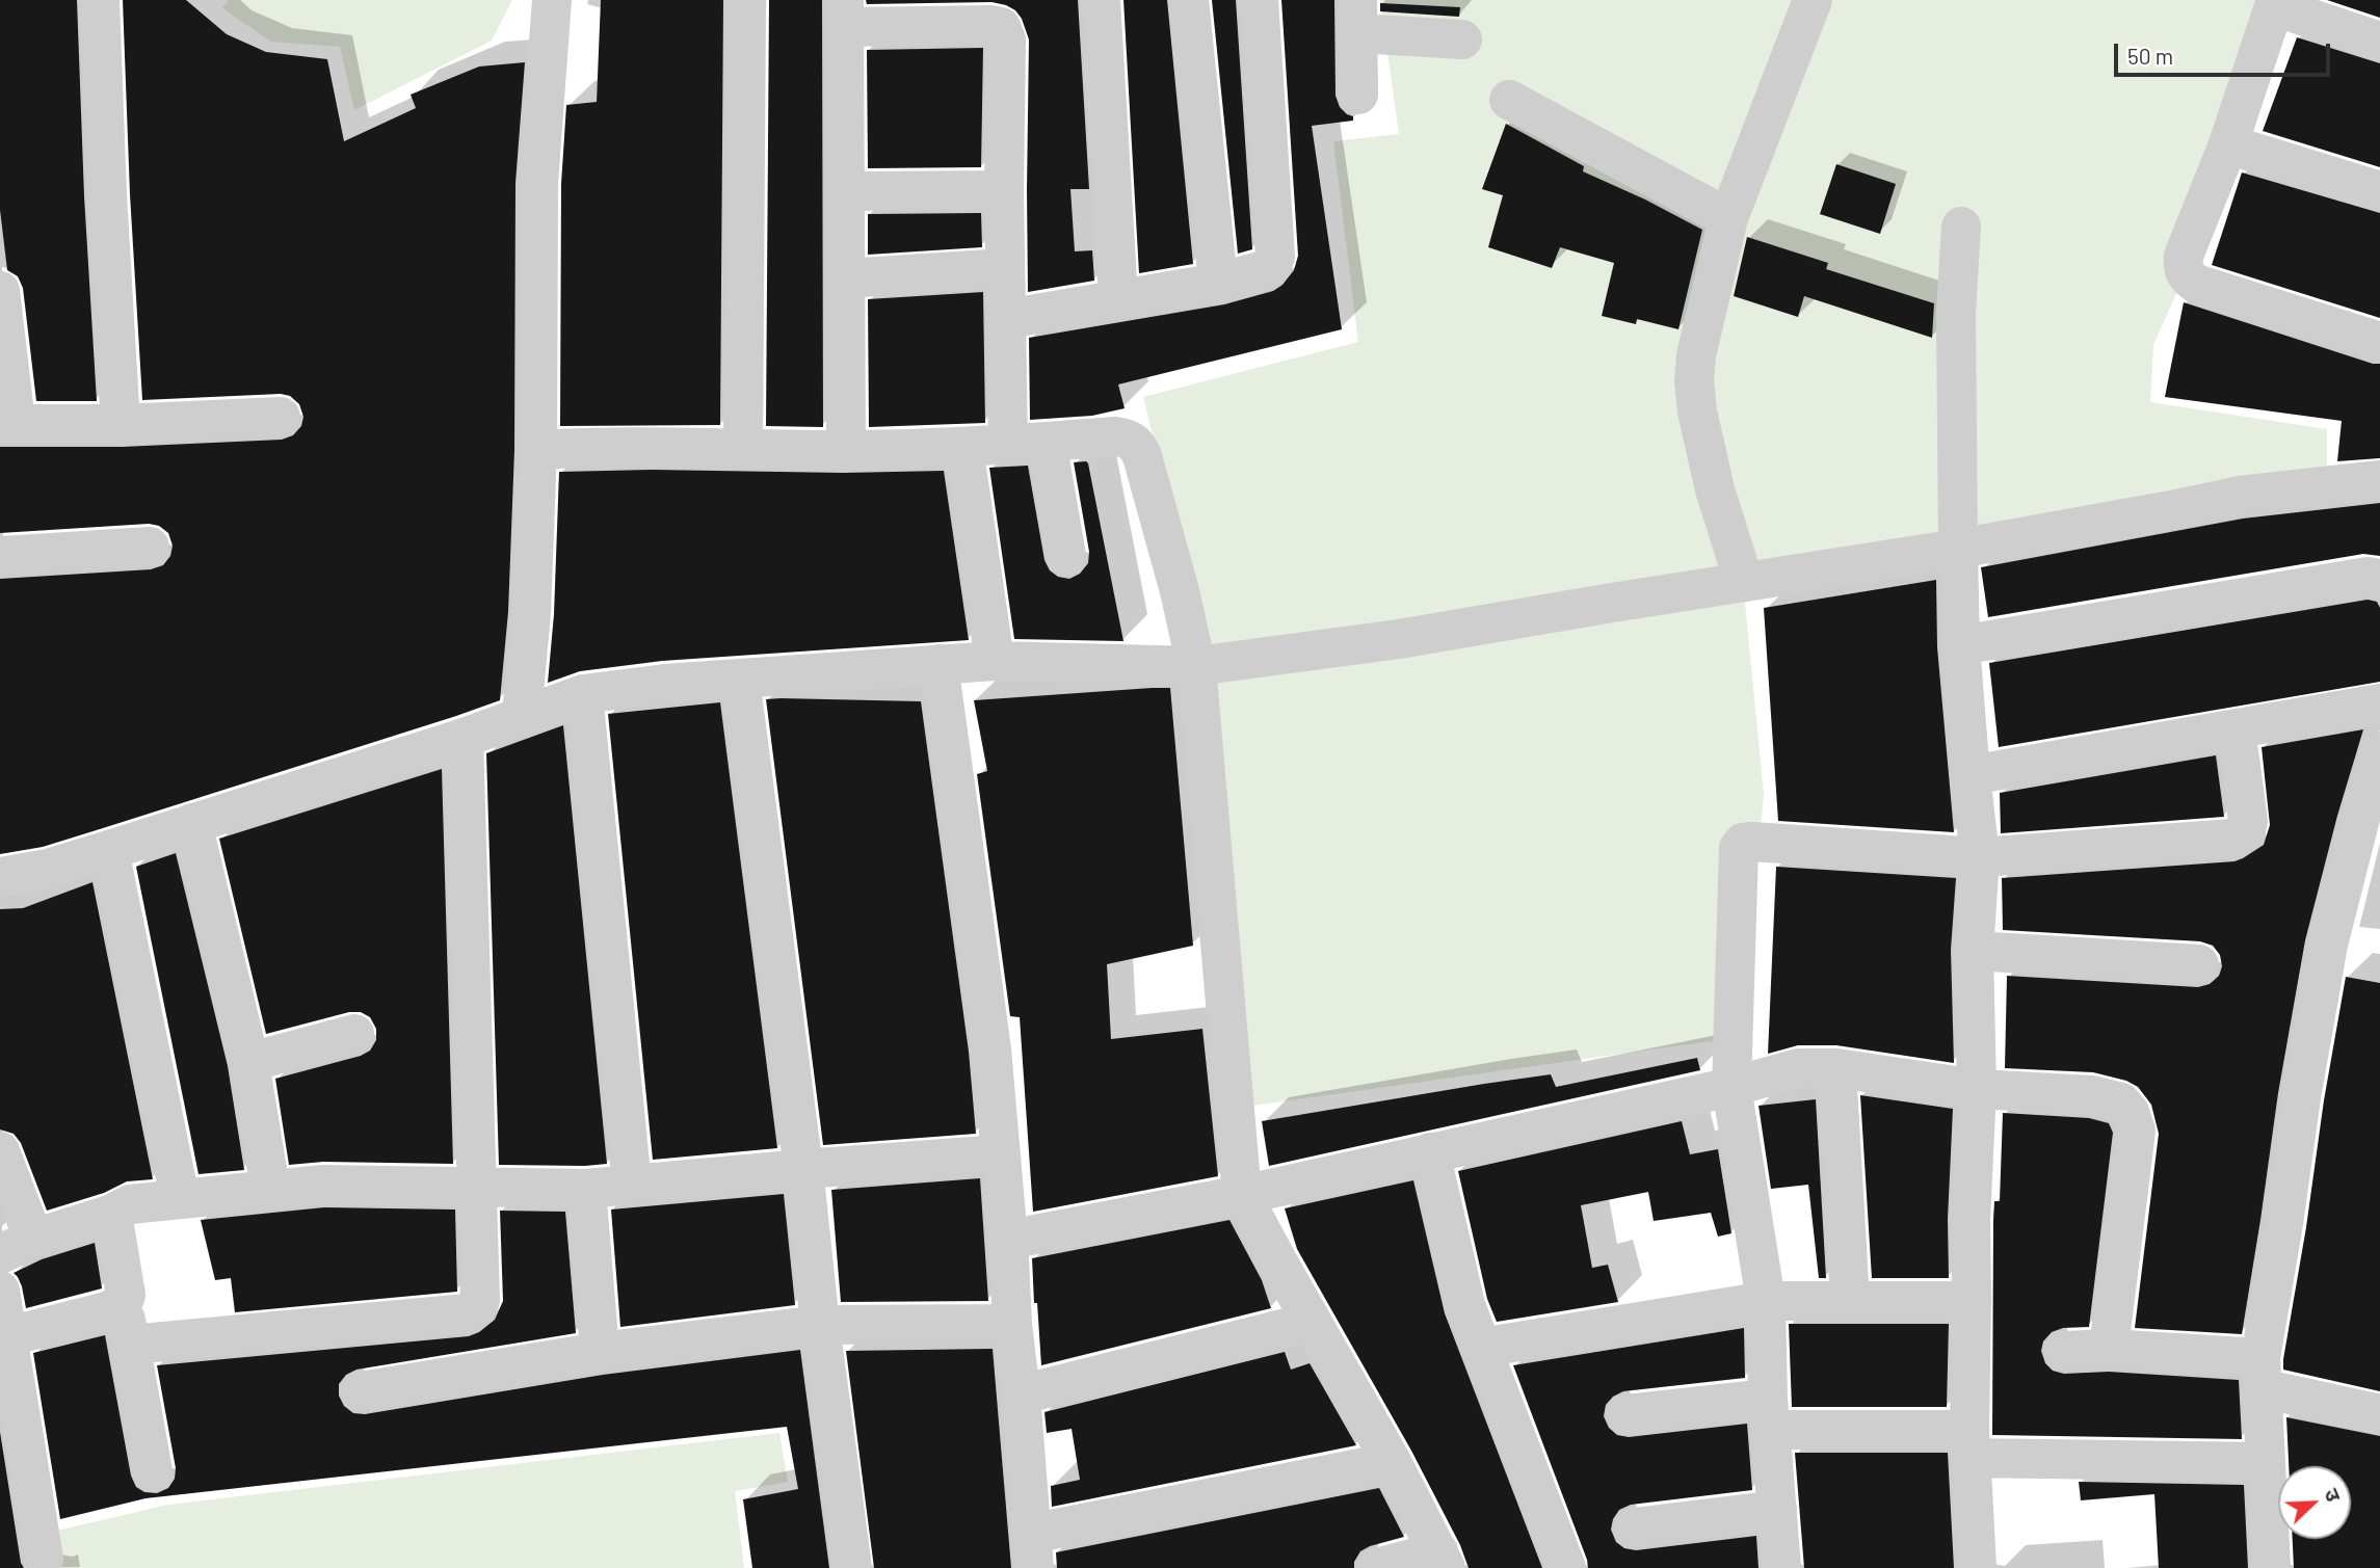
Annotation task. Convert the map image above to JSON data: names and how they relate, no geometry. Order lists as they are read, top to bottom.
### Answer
{
  "scale_bar": "50 m",
  "north": "top right"
}
